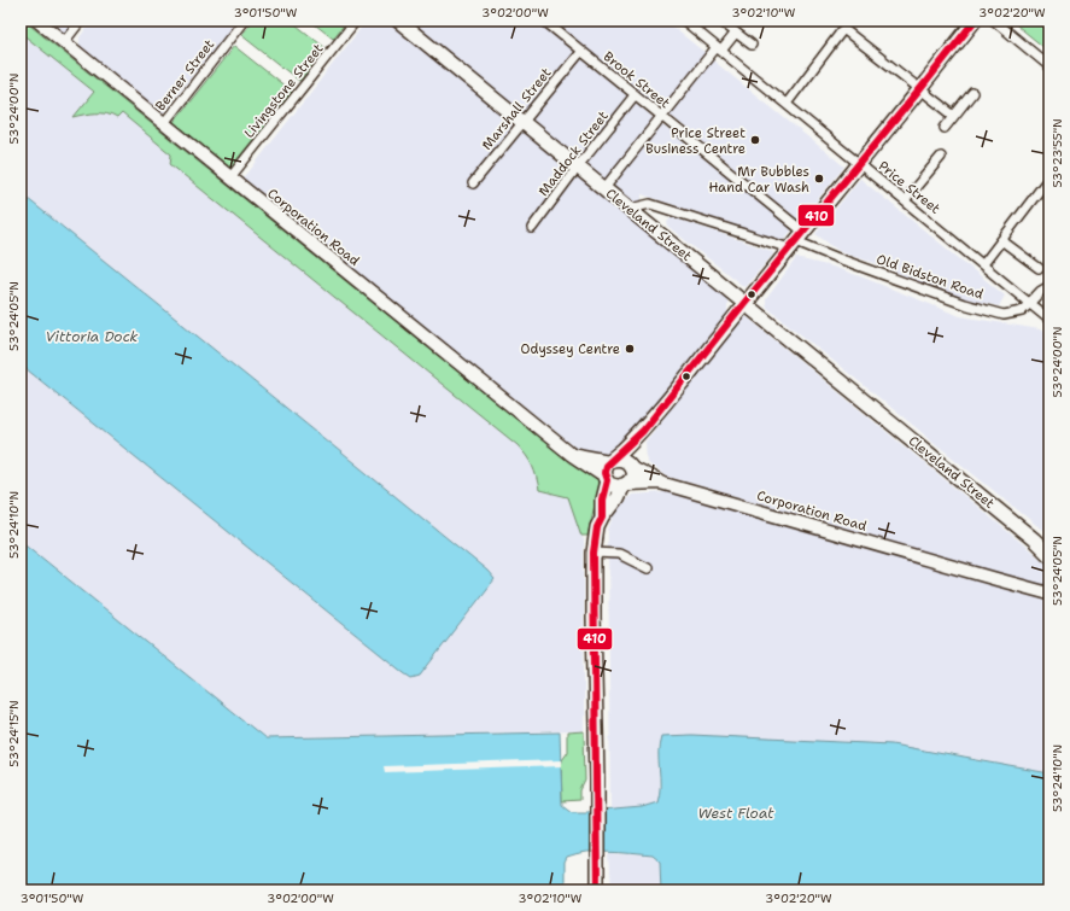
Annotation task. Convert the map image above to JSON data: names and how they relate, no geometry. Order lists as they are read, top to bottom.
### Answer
{
  "streets": {
    "main road": ["Cleveland Street", "Corporation Road"],
    "street": [
      "Berner Street",
      "Brook Street",
      "Livingstone Street",
      "Marshall Street",
      "Maddock Street",
      "Price Street",
      "Old Bidston Road"
    ]
  },
  "crossings": [
    ["Berner Street", "Corporation Road"],
    ["Brook Street", "Marshall Street"],
    ["Brook Street", "Maddock Street"],
    ["Brook Street", "Old Bidston Road"],
    ["Livingstone Street", "Corporation Road"],
    ["Marshall Street", "Cleveland Street"],
    ["Maddock Street", "Cleveland Street"],
    ["Price Street", "Old Bidston Road"],
    ["Cleveland Street", "Old Bidston Road"]
  ],
  "water": ["Vittoria Dock", "West Float"],
  "places": ["Price Street Business Centre", "Mr Bubbles Hand Car Wash", "Odyssey Centre"],
  "lines": ["transit line 410"],
  "coordinates": [
    "3°01'50\"W",
    "3°02'00\"W",
    "3°02'10\"W",
    "3°02'20\"W",
    "53°24'00\"N",
    "53°23'55\"N",
    "53°24'05\"N",
    "53°24'10\"N",
    "53°24'15\"N"
  ]
}
